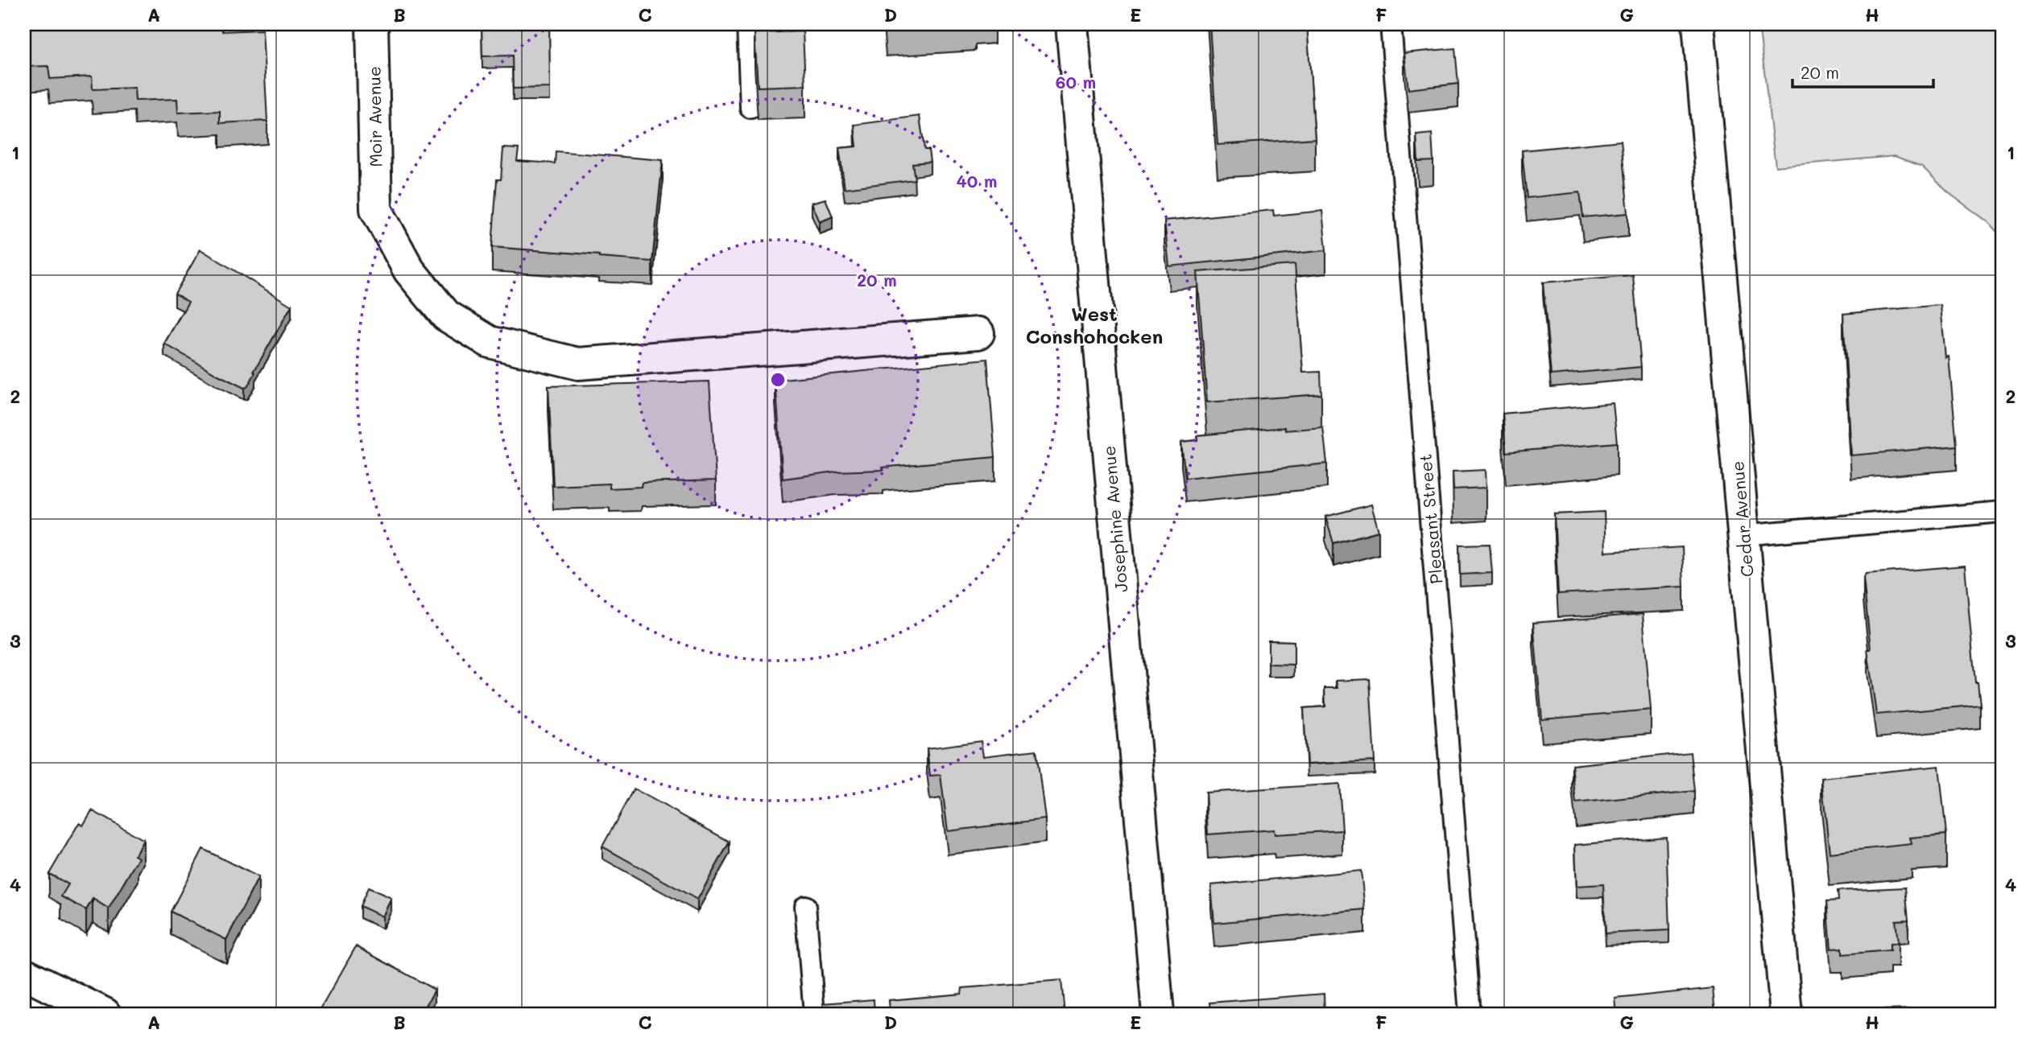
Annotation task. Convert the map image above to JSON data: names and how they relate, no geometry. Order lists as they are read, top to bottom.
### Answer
{
  "streets": {
    "street": ["Moir Avenue", "Josephine Avenue", "Cedar Avenue"],
    "lane": ["Pleasant Street"]
  },
  "districts": ["West Conshohocken"],
  "scale_bar": "20 m",
  "grid": {
    "columns": [
      "A",
      "B",
      "C",
      "D",
      "E",
      "F",
      "G",
      "H"
    ],
    "rows": [
      "1",
      "2",
      "3",
      "4"
    ]
  },
  "rings": ["60 m", "40 m", "20 m"]
}
